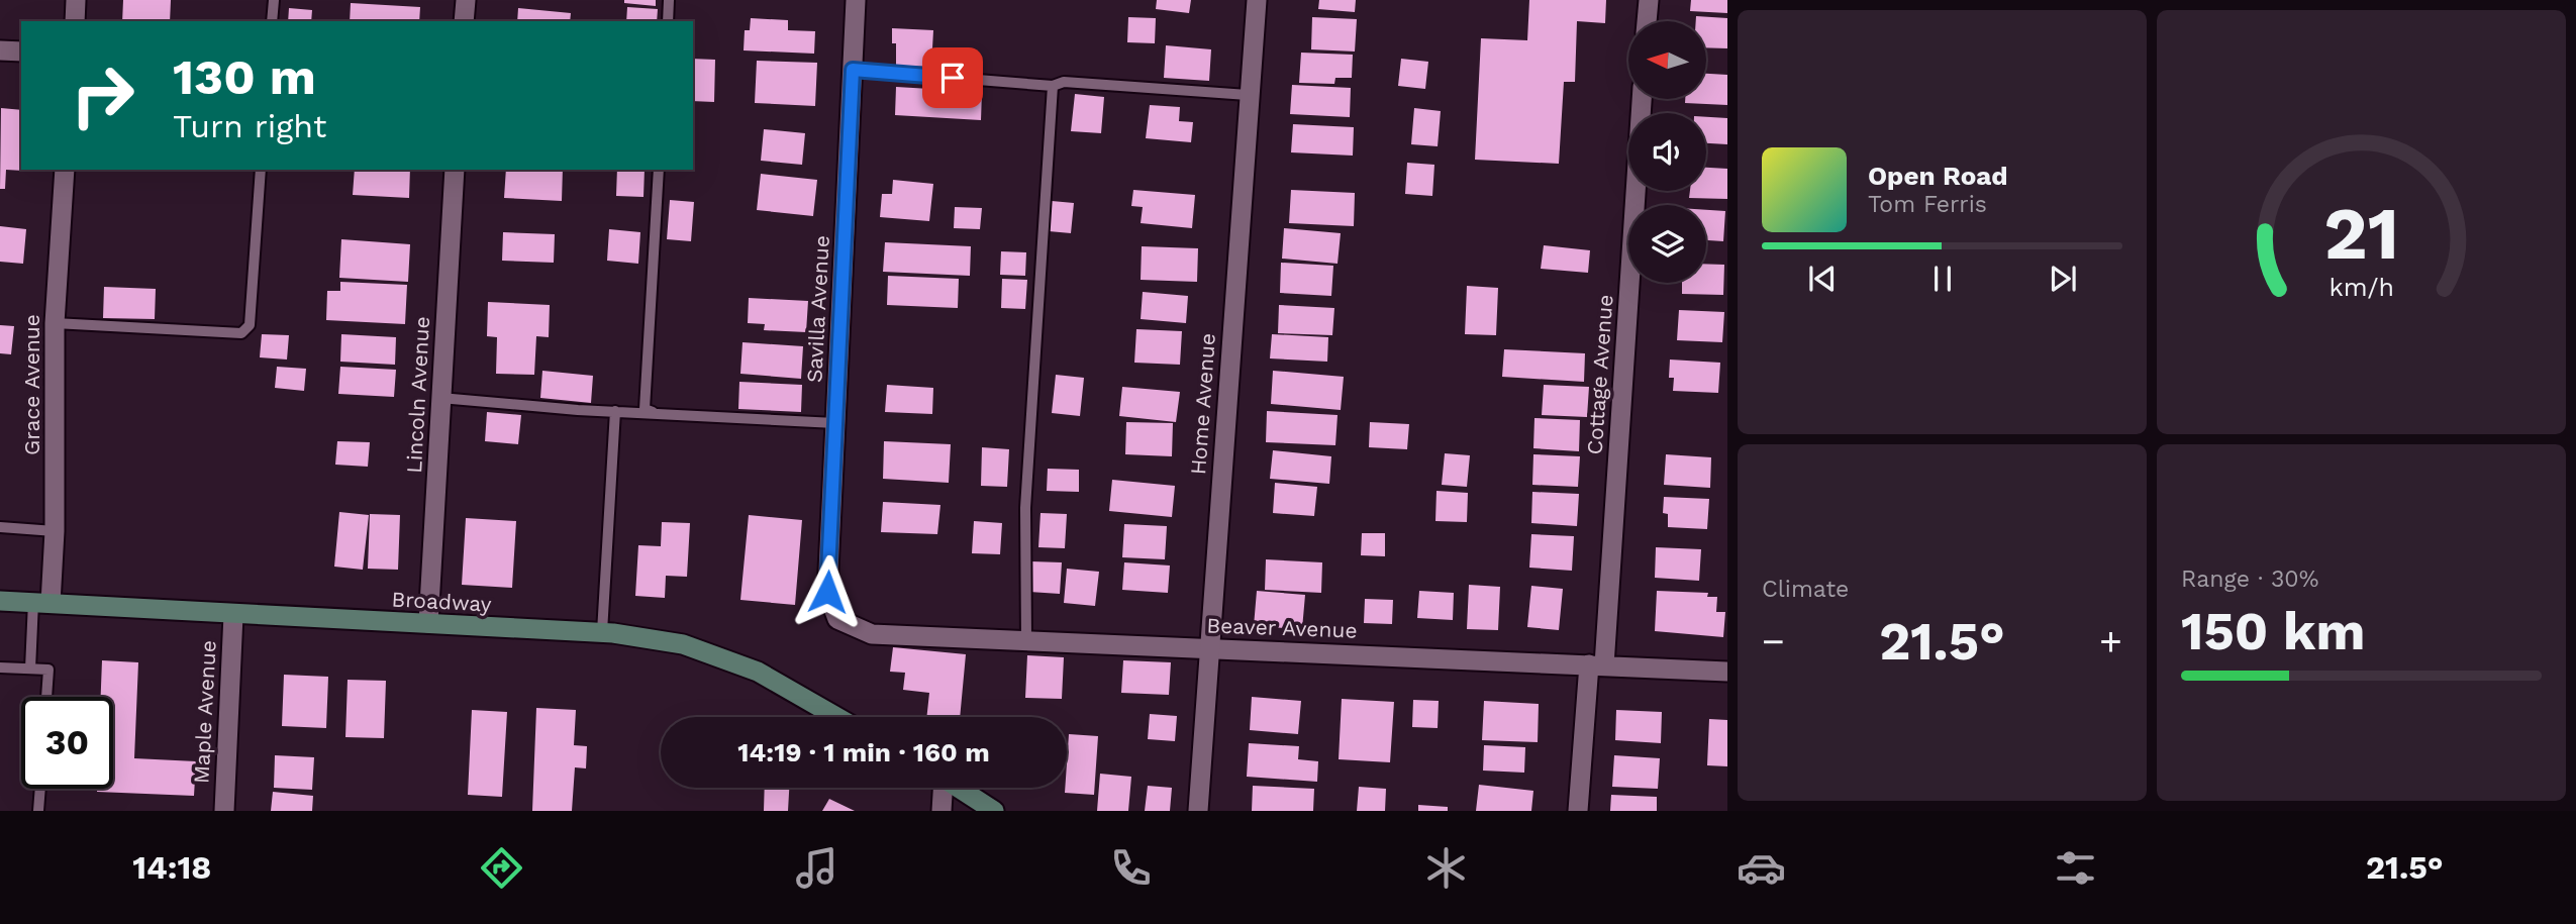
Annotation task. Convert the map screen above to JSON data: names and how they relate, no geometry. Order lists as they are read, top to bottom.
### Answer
{
  "streets": {
    "main road": ["Broadway"],
    "street": [
      "Savilla Avenue",
      "Cottage Avenue",
      "Grace Avenue",
      "Lincoln Avenue",
      "Home Avenue",
      "Beaver Avenue",
      "Maple Avenue"
    ]
  },
  "crossings": [
    ["Savilla Avenue", "Beaver Avenue"],
    ["Cottage Avenue", "Beaver Avenue"],
    ["Grace Avenue", "Broadway"],
    ["Lincoln Avenue", "Broadway"],
    ["Home Avenue", "Beaver Avenue"],
    ["Broadway", "Maple Avenue"]
  ],
  "north": "left",
  "page": {
    "turn": ["130 m", "Turn right"],
    "song": ["Open Road", "Tom Ferris"],
    "tile": [
      "Climate",
      ["Range · 30%", "150 km"]
    ],
    "heat": ["−", "21.5°", "+"],
    "limit": "30",
    "trip": "14:19 · 1 min · 160 m",
    "tabs": ["14:18", "21.5°"],
    "gauge": ["21", "km/h"]
  }
}
